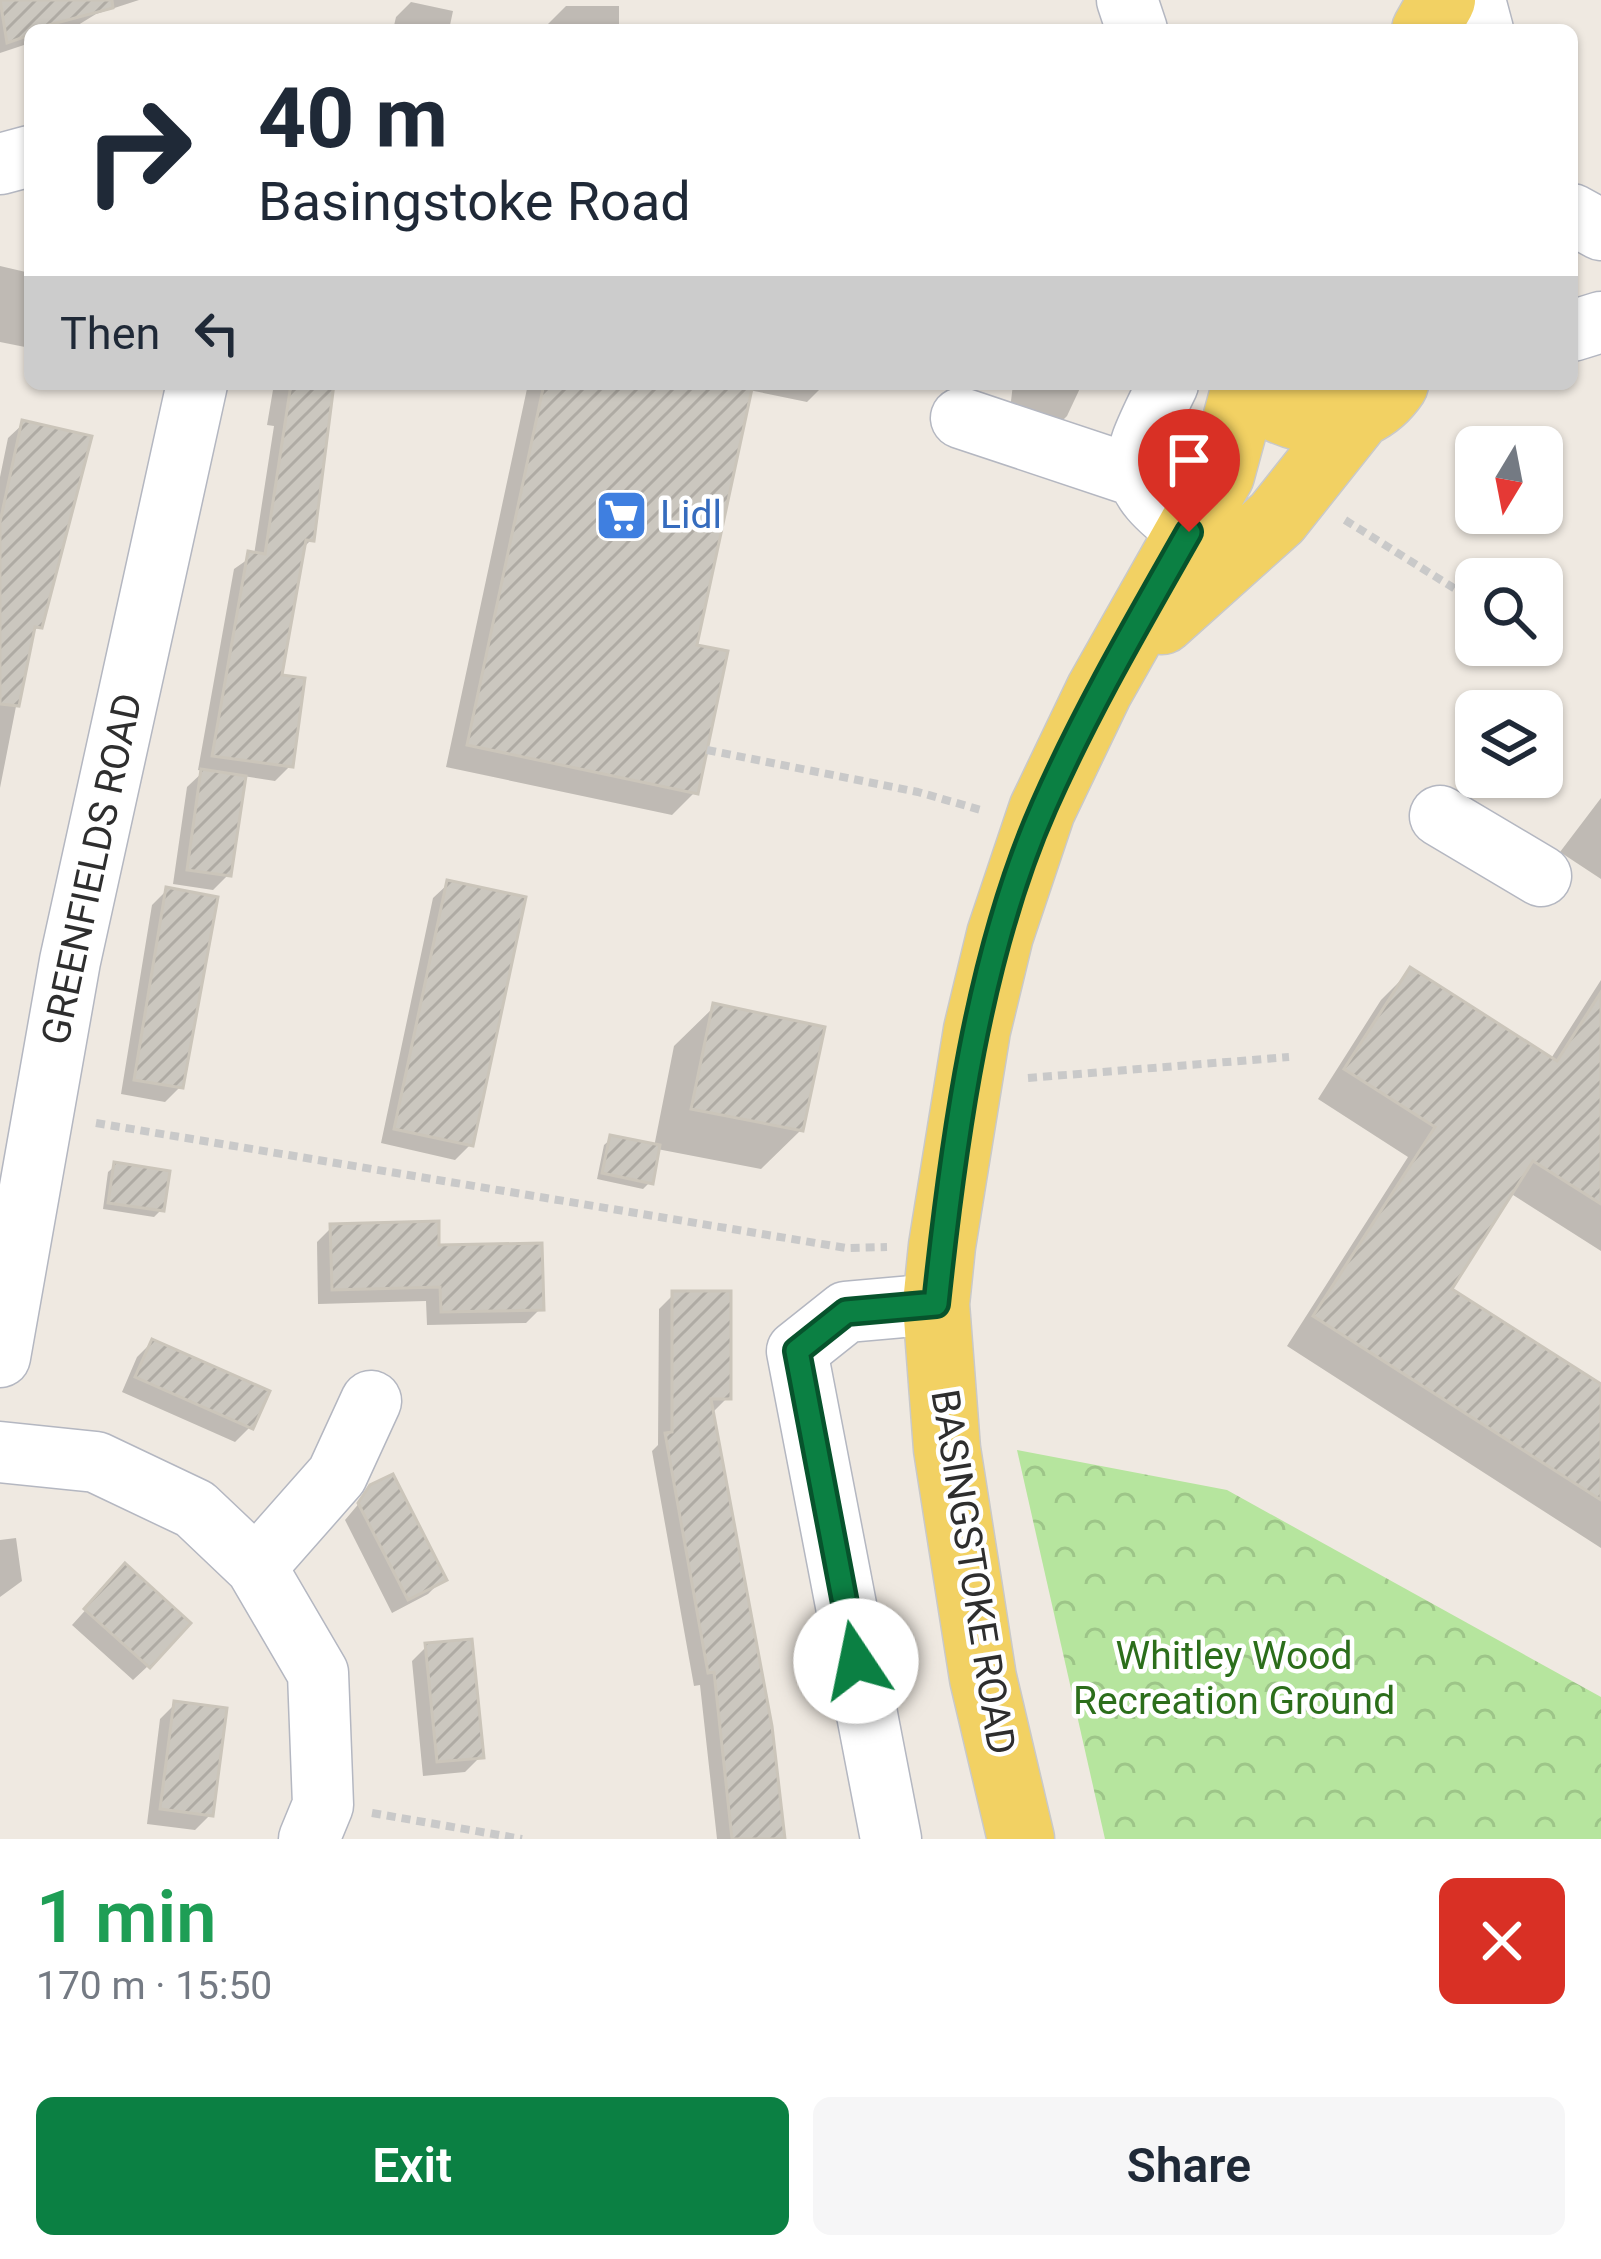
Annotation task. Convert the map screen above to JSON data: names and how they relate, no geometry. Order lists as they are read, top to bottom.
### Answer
{
  "streets": {
    "main road": ["BASINGSTOKE ROAD"],
    "street": ["GREENFIELDS ROAD"]
  },
  "parks": ["Whitley Wood Recreation Ground"],
  "places": {
    "supermarket": ["Lidl"]
  },
  "north": "bottom",
  "page": {
    "turn": ["40 m", "Basingstoke Road"],
    "then": "Then",
    "heading": ["1 min", "170 m · 15:50"],
    "buttons": ["Exit", "Share"]
  }
}
